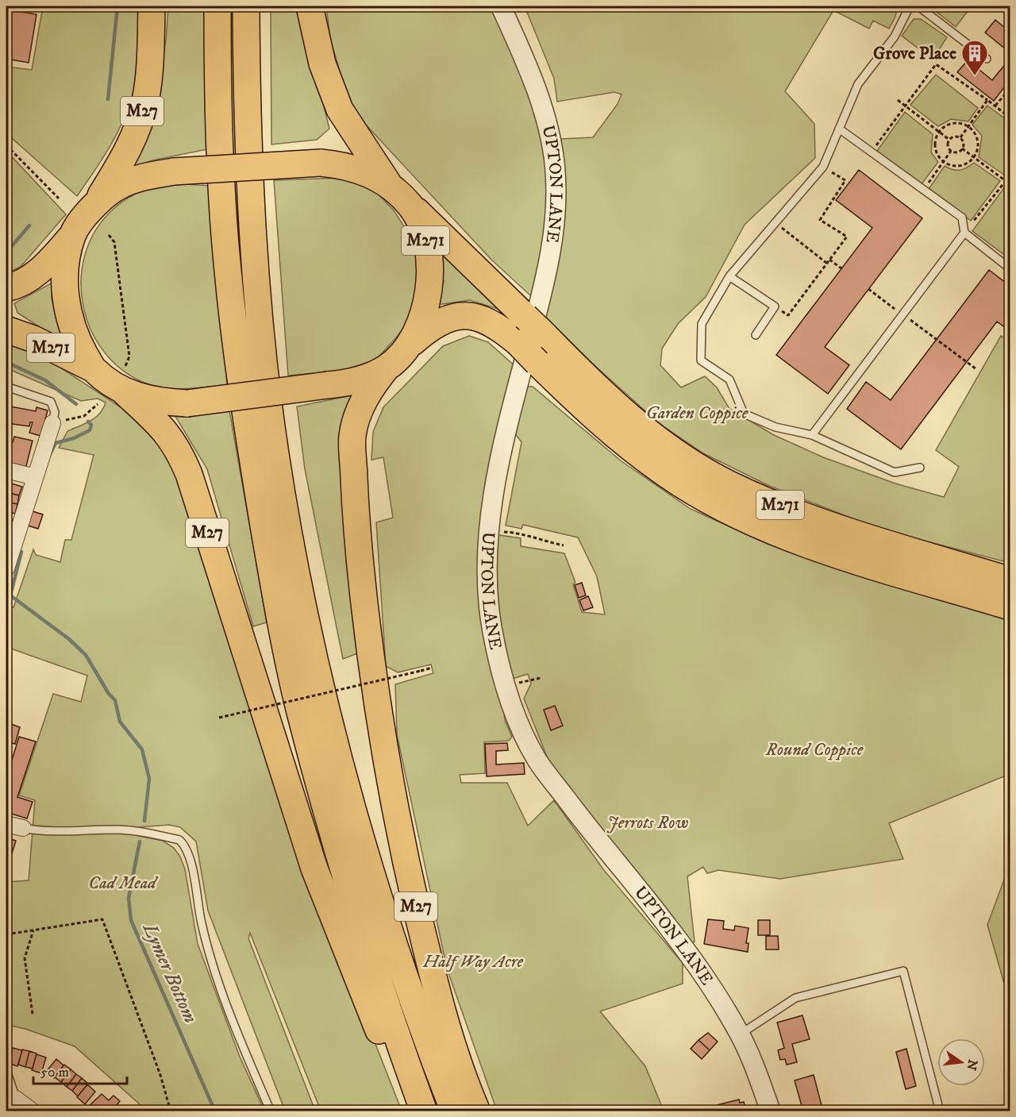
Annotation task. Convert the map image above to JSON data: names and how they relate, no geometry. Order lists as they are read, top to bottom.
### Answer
{
  "streets": {
    "highway": ["M27", "M271"],
    "street": ["UPTON LANE"]
  },
  "crossings": [
    ["M27", "M271"]
  ],
  "water": ["Lymer Bottom"],
  "parks": [
    "Garden Coppice",
    "Round Coppice",
    "Jerrots Row",
    "Cad Mead",
    "Half Way Acre"
  ],
  "places": {
    "building": ["Grove Place"]
  },
  "scale_bar": "50 m",
  "north": "right"
}
